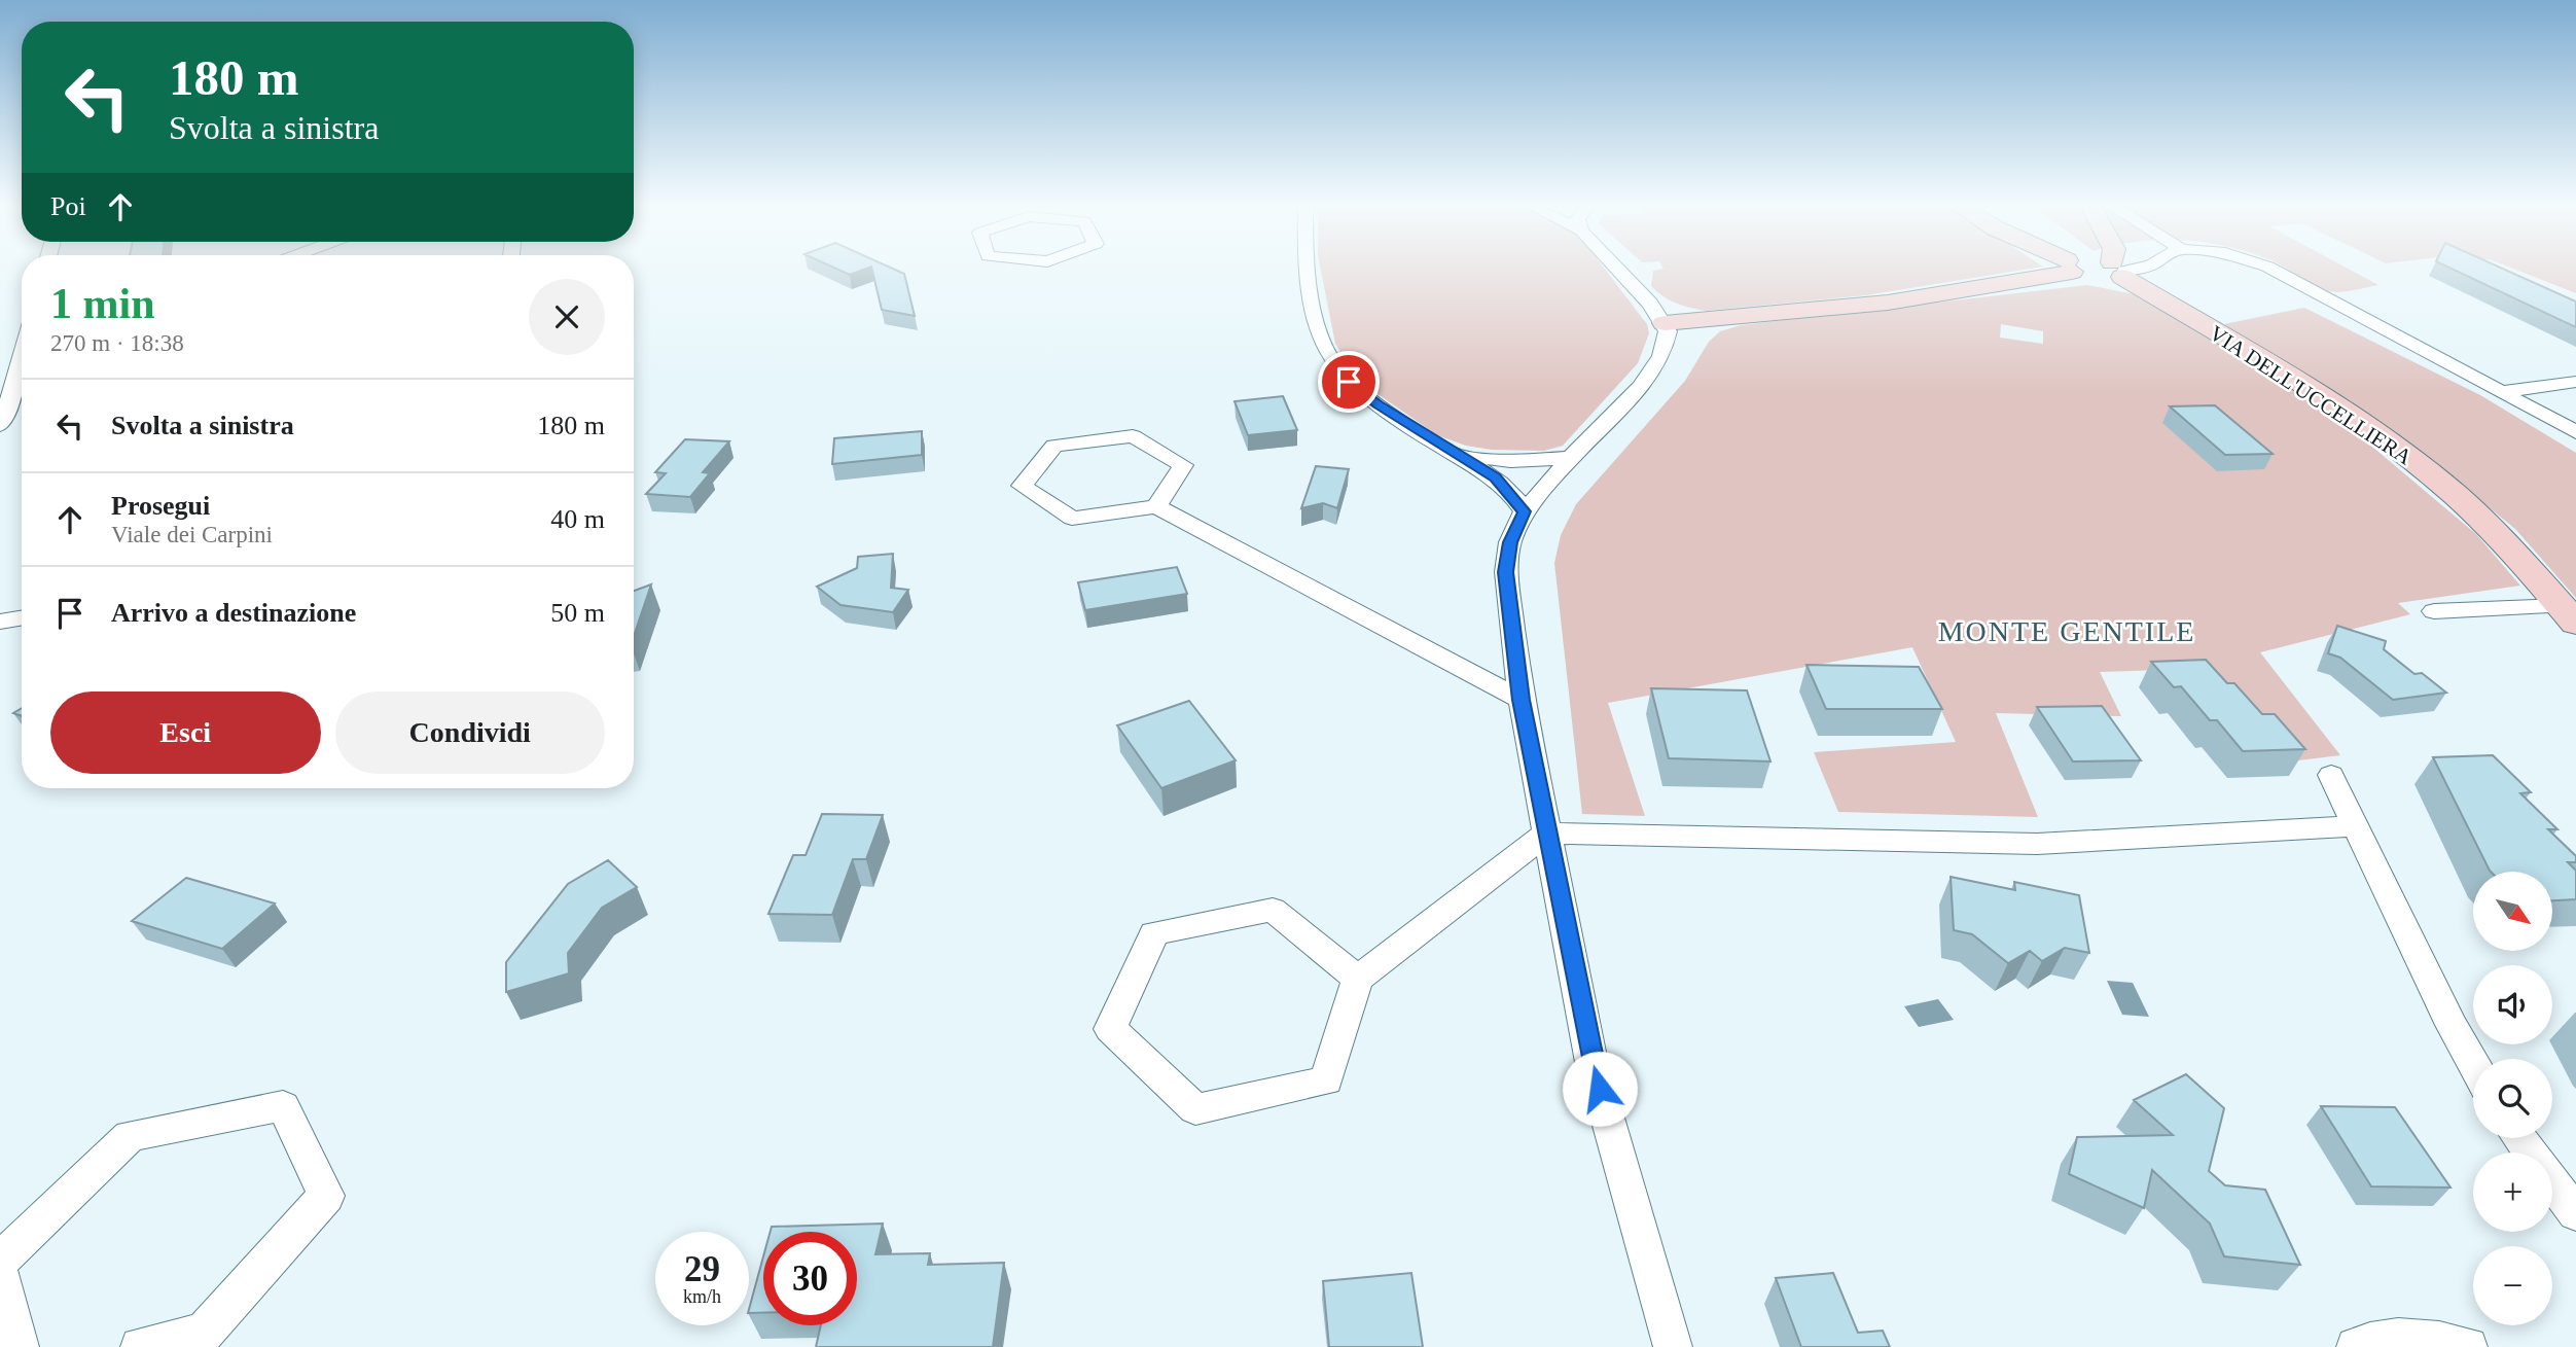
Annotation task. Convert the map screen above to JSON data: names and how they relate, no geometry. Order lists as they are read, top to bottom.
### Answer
{
  "streets": {
    "street": ["VIA DELL'UCCELLIERA"]
  },
  "districts": ["MONTE GENTILE"],
  "north": "bottom right",
  "page": {
    "turn": ["180 m", "Svolta a sinistra"],
    "then": "Poi",
    "heading": ["1 min", "270 m · 18:38"],
    "list": [
      {
        "name": "Svolta a sinistra",
        "value": "180 m"
      },
      {
        "name": "Prosegui",
        "note": "Viale dei Carpini",
        "value": "40 m"
      },
      {
        "name": "Arrivo a destinazione",
        "value": "50 m"
      }
    ],
    "buttons": ["Esci", "Condividi"],
    "map_buttons": ["+", "−"],
    "speed": "29 km/h",
    "limit": "30"
  }
}
